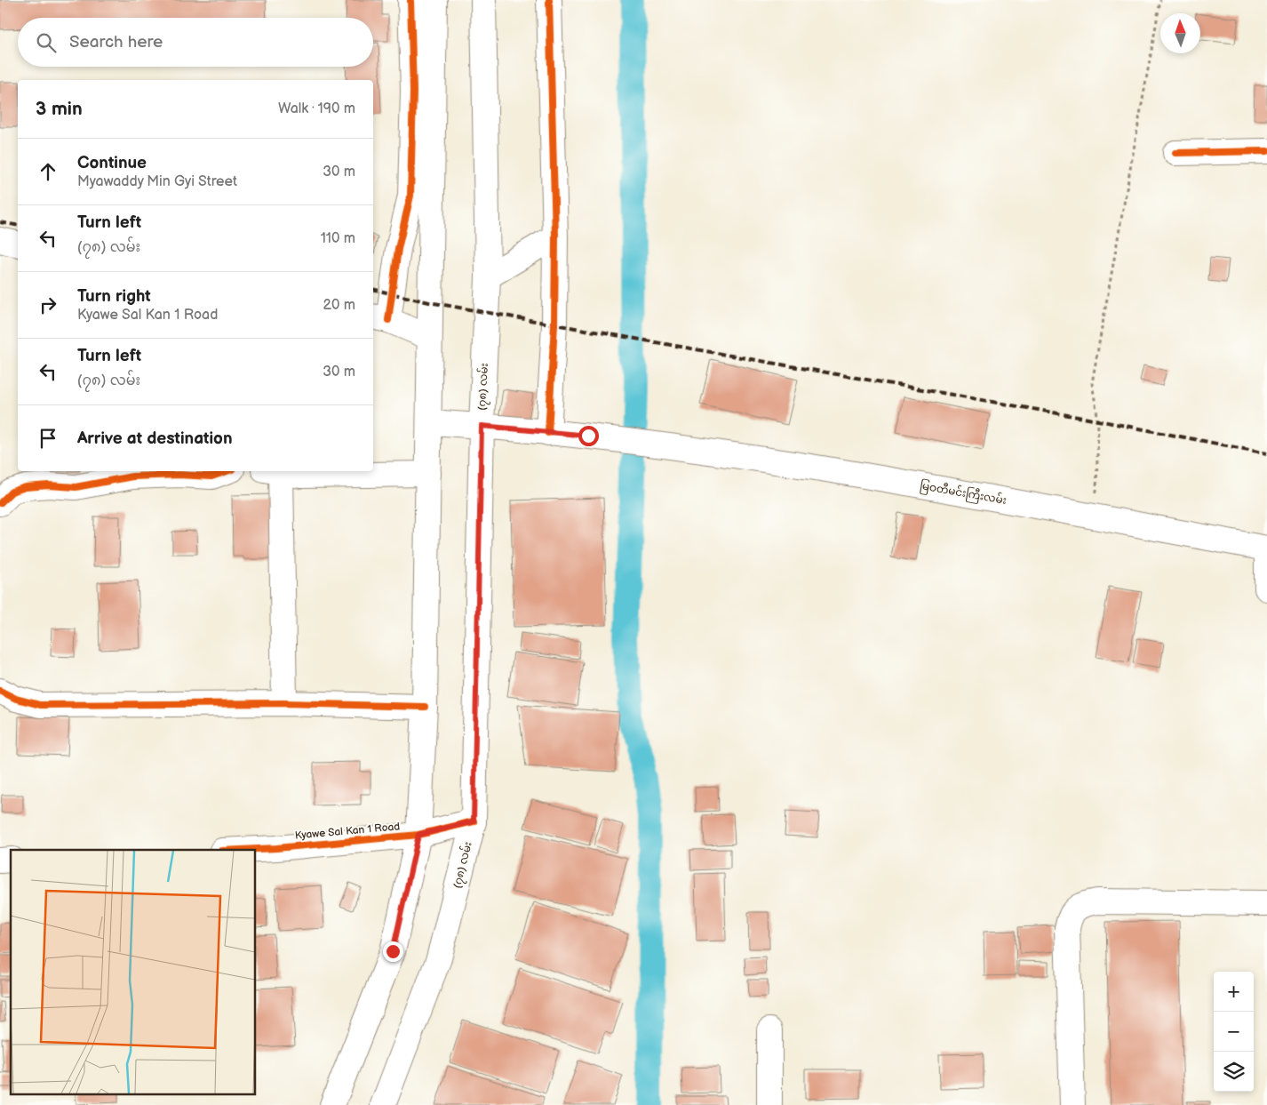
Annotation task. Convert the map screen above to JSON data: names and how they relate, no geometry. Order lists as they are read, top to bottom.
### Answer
{
  "streets": {
    "main road": ["(၇၈) လမ်း", "မြဝတီမင်းကြီးလမ်း", "Kyawe Sal Kan 1 Road"]
  },
  "crossings": [
    ["(၇၈) လမ်း", "မြဝတီမင်းကြီးလမ်း"],
    ["(၇၈) လမ်း", "Kyawe Sal Kan 1 Road"]
  ],
  "north": "top",
  "page": {
    "search": "Search here",
    "heading": ["3 min", "Walk · 190 m"],
    "list": [
      ["Continue", "Myawaddy Min Gyi Street", "30 m"],
      ["Turn left", "(၇၈) လမ်း", "110 m"],
      ["Turn right", "Kyawe Sal Kan 1 Road", "20 m"],
      ["Turn left", "(၇၈) လမ်း", "30 m"],
      "Arrive at destination"
    ],
    "map_buttons": ["+", "−"]
  }
}
